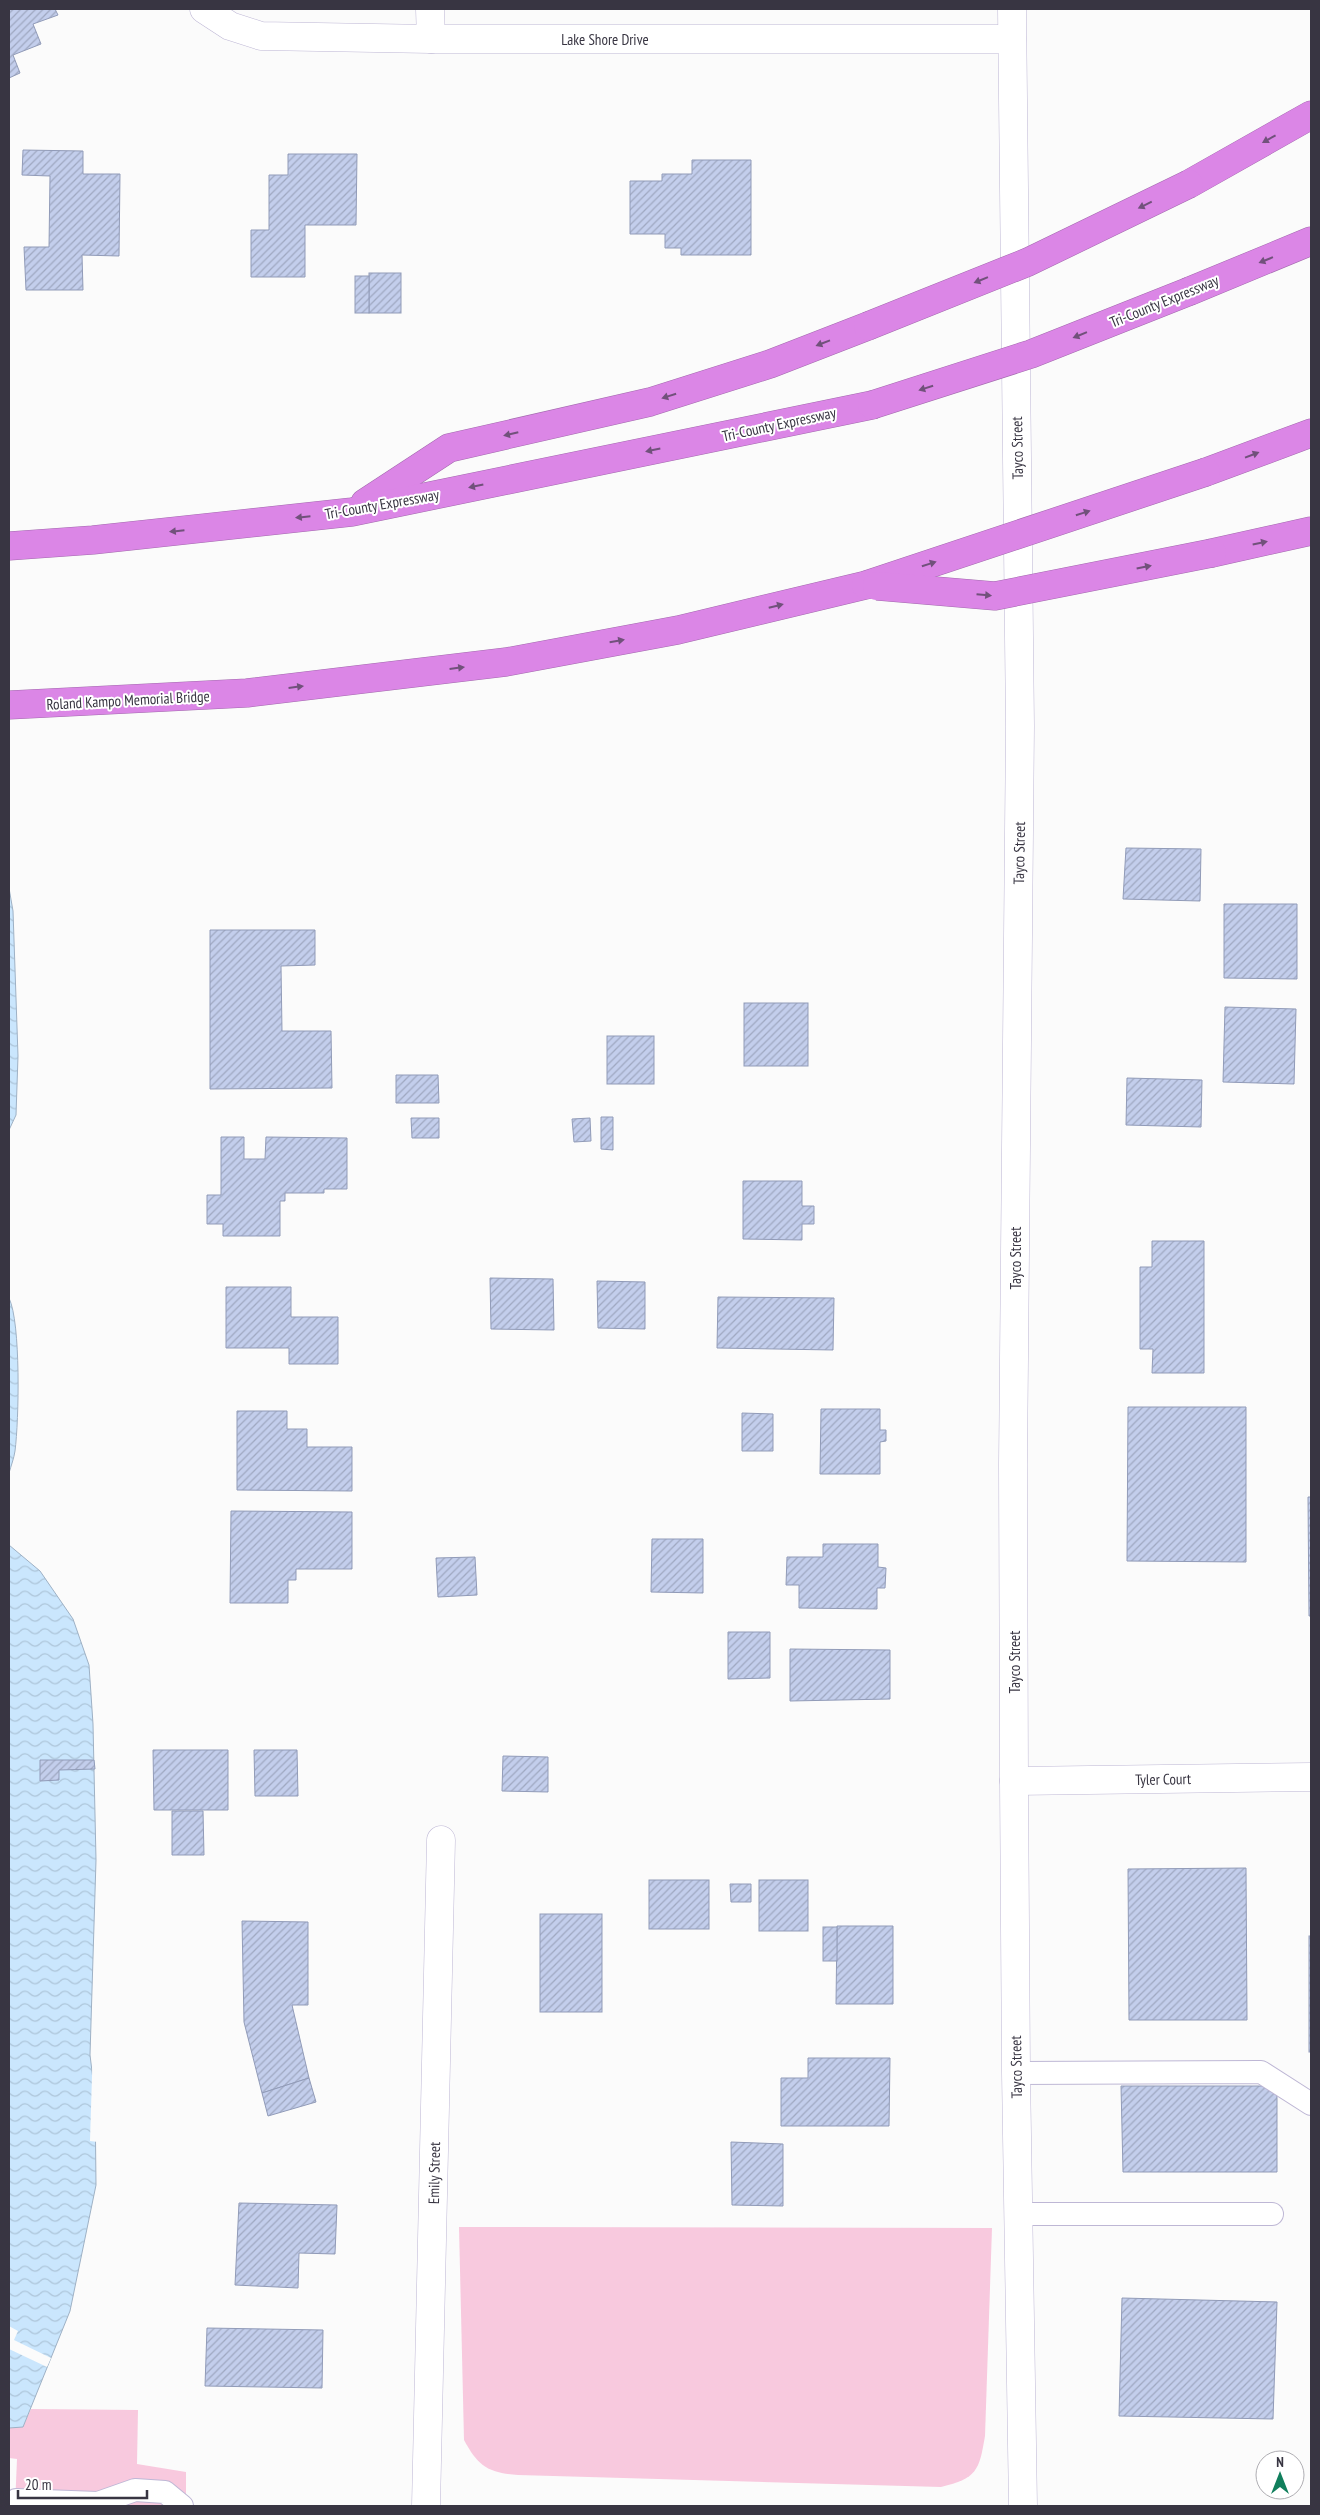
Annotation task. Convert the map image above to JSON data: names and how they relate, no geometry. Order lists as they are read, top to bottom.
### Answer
{
  "streets": {
    "highway": ["Tri-County Expressway", "Roland Kampo Memorial Bridge"],
    "street": [
      "Lake Shore Drive",
      "Tayco Street",
      "Tyler Court",
      "Emily Street"
    ]
  },
  "crossings": [
    ["Lake Shore Drive", "Tayco Street"],
    ["Tayco Street", "Tyler Court"]
  ],
  "scale_bar": "20 m",
  "north": "top"
}
